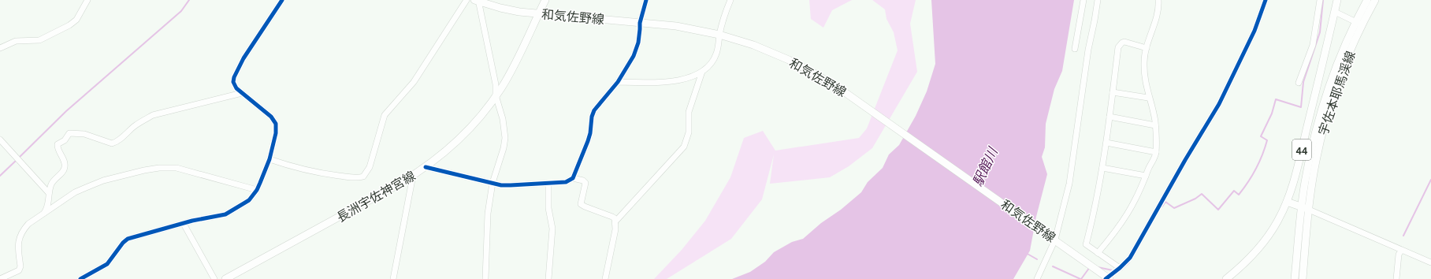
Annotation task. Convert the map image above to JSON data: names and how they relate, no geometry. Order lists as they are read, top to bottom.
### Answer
{
  "streets": {
    "main road": [
      "和気佐野線",
      "宇佐本耶馬渓線",
      "44",
      "長洲宇佐神宮線"
    ]
  },
  "crossings": [
    ["和気佐野線", "長洲宇佐神宮線"]
  ],
  "water": ["駅館川"]
}
